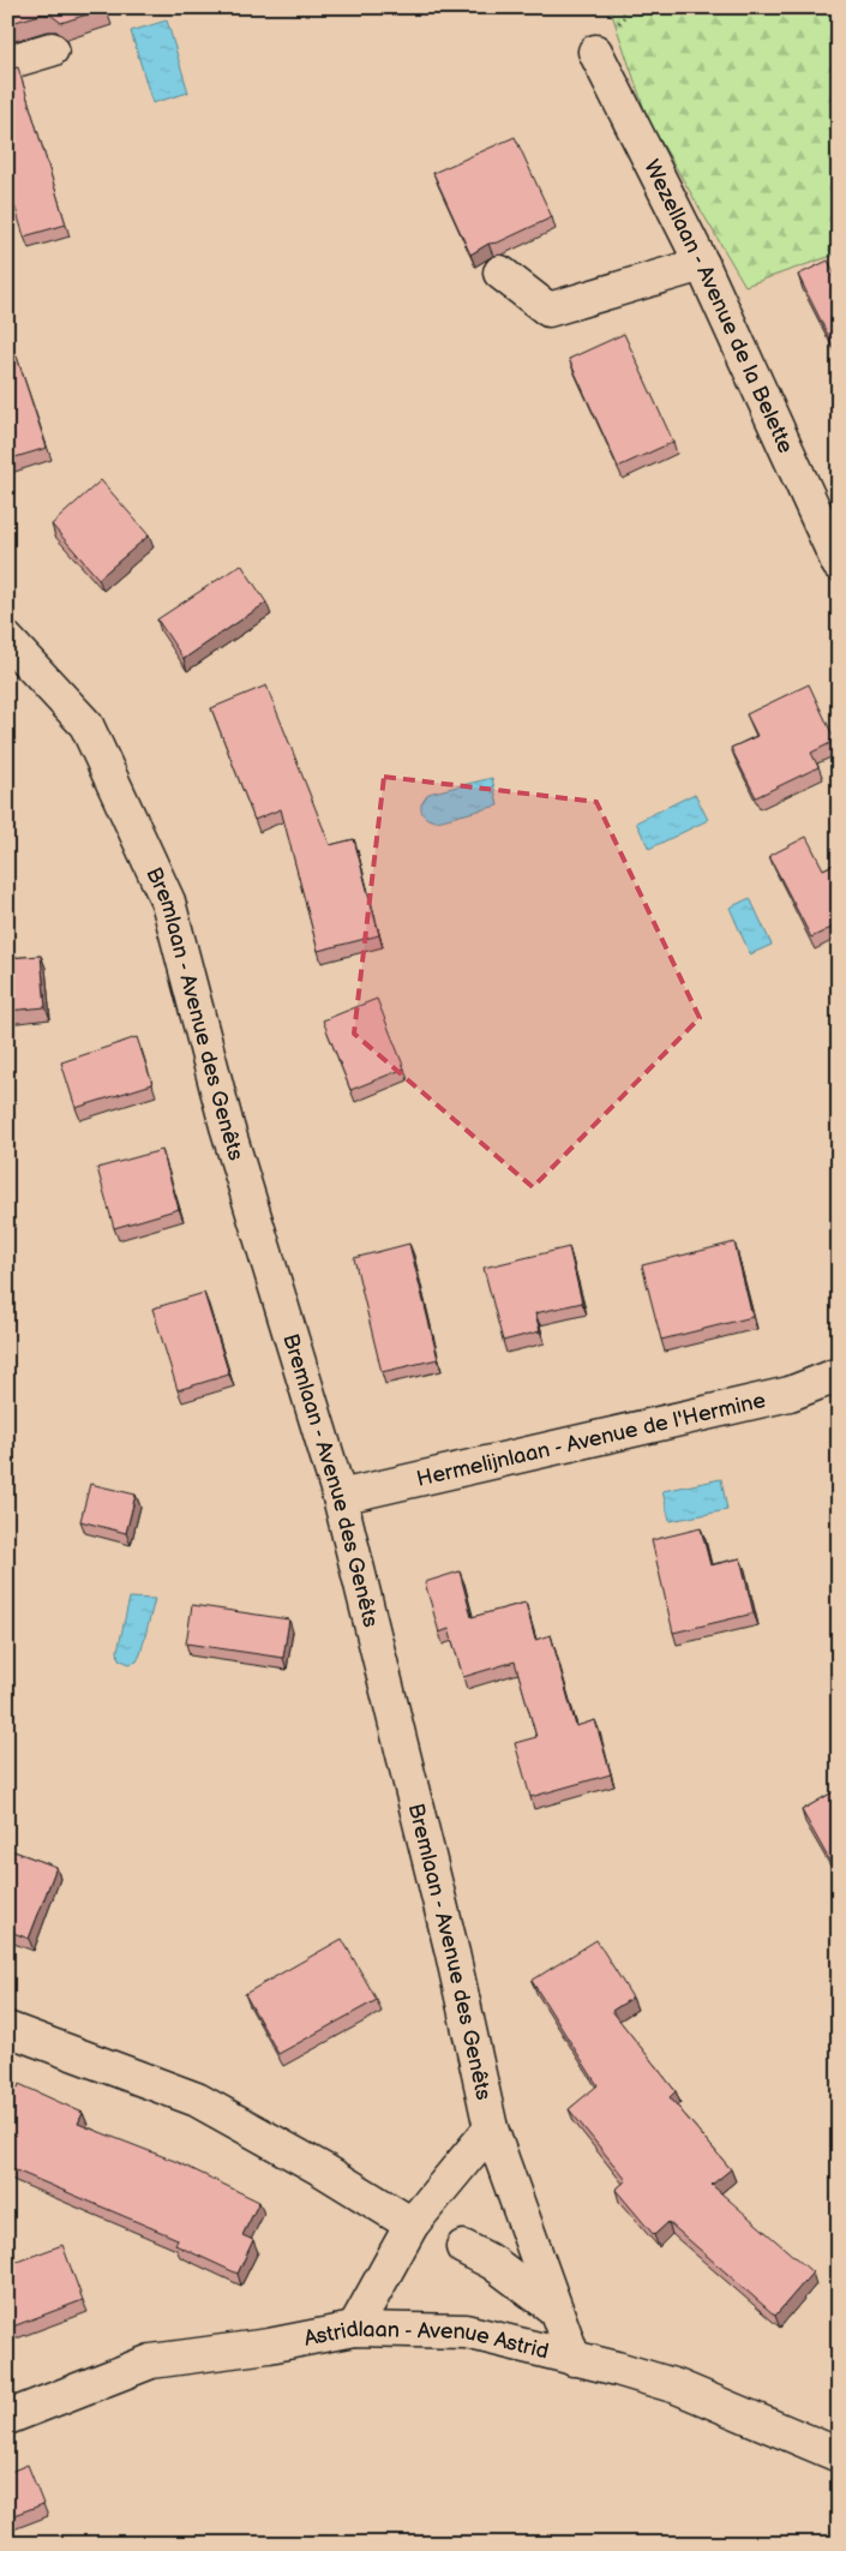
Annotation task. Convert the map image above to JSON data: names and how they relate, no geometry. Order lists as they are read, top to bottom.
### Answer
{
  "streets": {
    "street": [
      "Wezellaan - Avenue de la Belette",
      "Bremlaan - Avenue des Genêts",
      "Hermelijnlaan - Avenue de l'Hermine",
      "Astridlaan - Avenue Astrid"
    ]
  },
  "crossings": [
    ["Bremlaan - Avenue des Genêts", "Hermelijnlaan - Avenue de l'Hermine"],
    ["Bremlaan - Avenue des Genêts", "Astridlaan - Avenue Astrid"]
  ]
}
